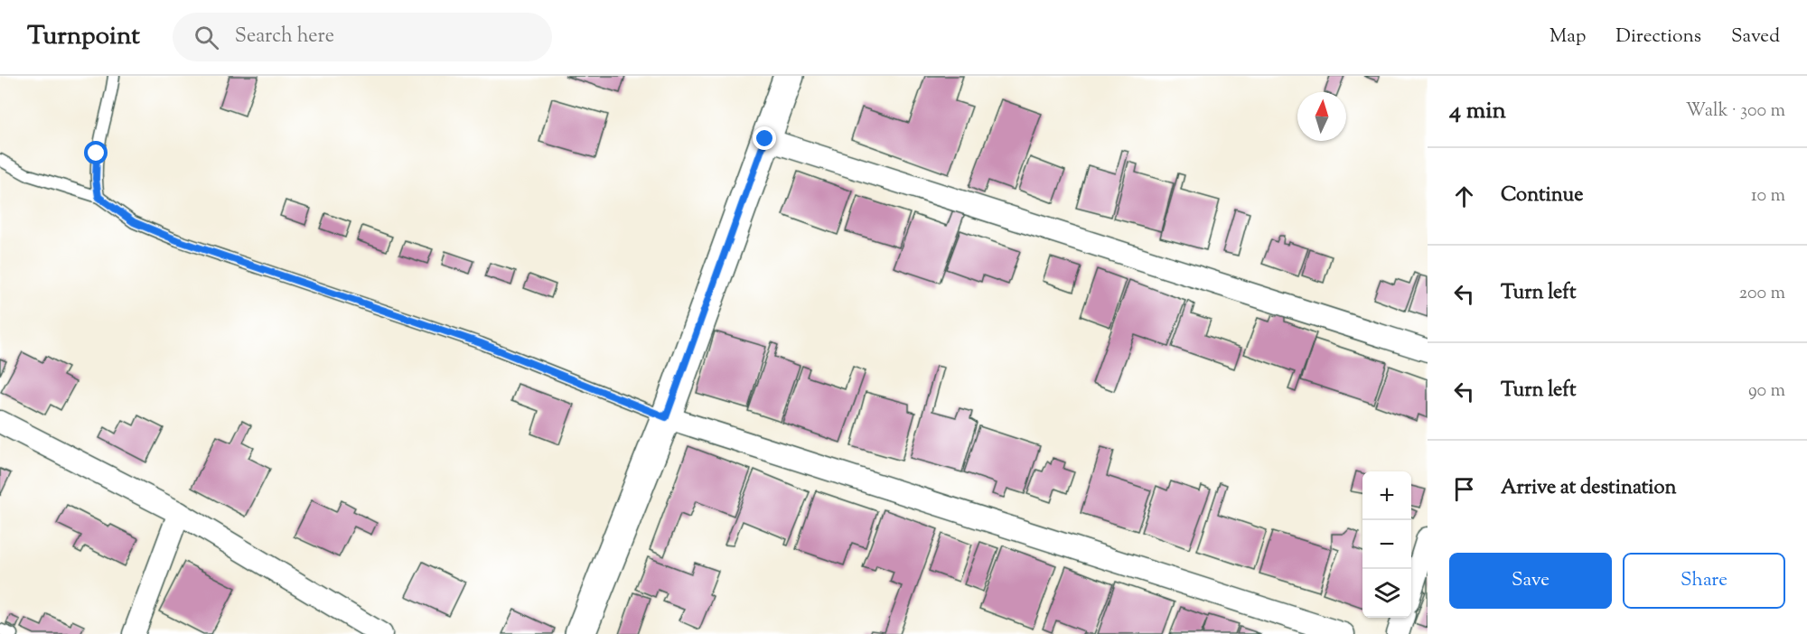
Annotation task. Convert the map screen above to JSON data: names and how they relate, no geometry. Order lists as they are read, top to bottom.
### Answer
{
  "north": "top",
  "page": {
    "header": "Turnpoint",
    "search": "Search here",
    "nav": ["Map", "Directions", "Saved"],
    "heading": ["4 min", "Walk · 300 m"],
    "list": [
      ["Continue", "10 m"],
      ["Turn left", "200 m"],
      ["Turn left", "90 m"],
      "Arrive at destination"
    ],
    "map_buttons": ["+", "−"],
    "buttons": ["Save", "Share"]
  }
}
